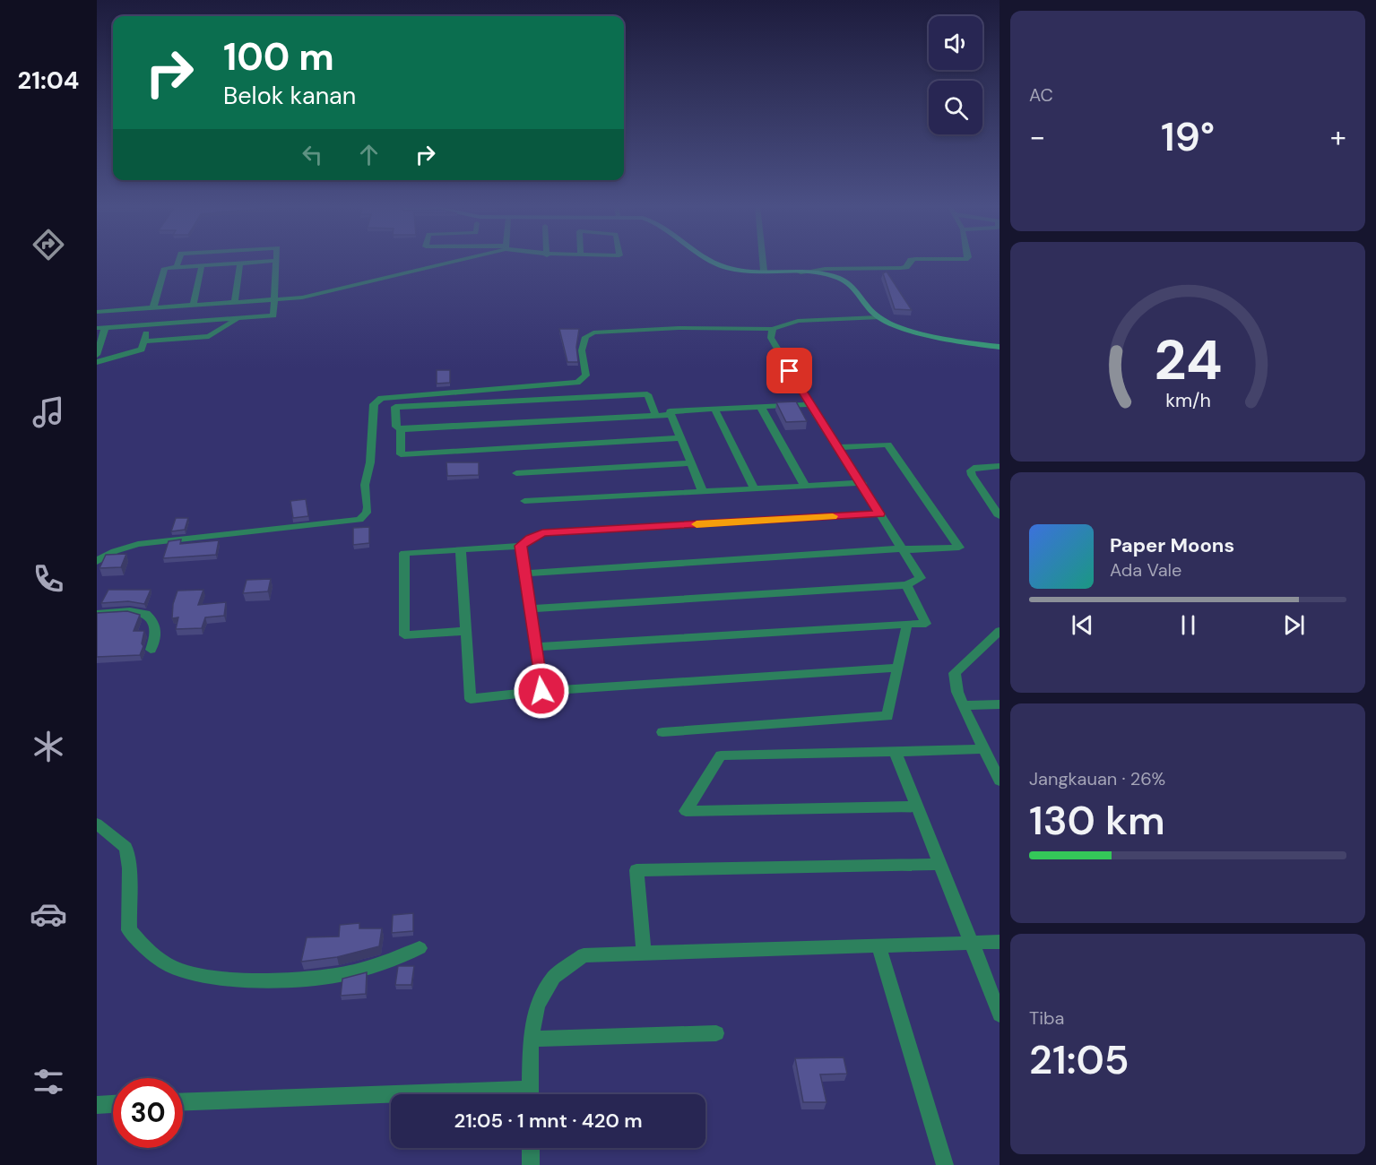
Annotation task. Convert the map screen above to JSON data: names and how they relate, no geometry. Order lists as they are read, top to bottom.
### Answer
{
  "page": {
    "tabs": "21:04",
    "tile": [
      "AC",
      ["Jangkauan · 26%", "130 km"],
      ["Tiba", "21:05"]
    ],
    "turn": ["100 m", "Belok kanan"],
    "heat": ["−", "19°", "+"],
    "song": ["Paper Moons", "Ada Vale"],
    "limit": "30",
    "trip": "21:05 · 1 mnt · 420 m",
    "gauge": ["24", "km/h"]
  }
}
